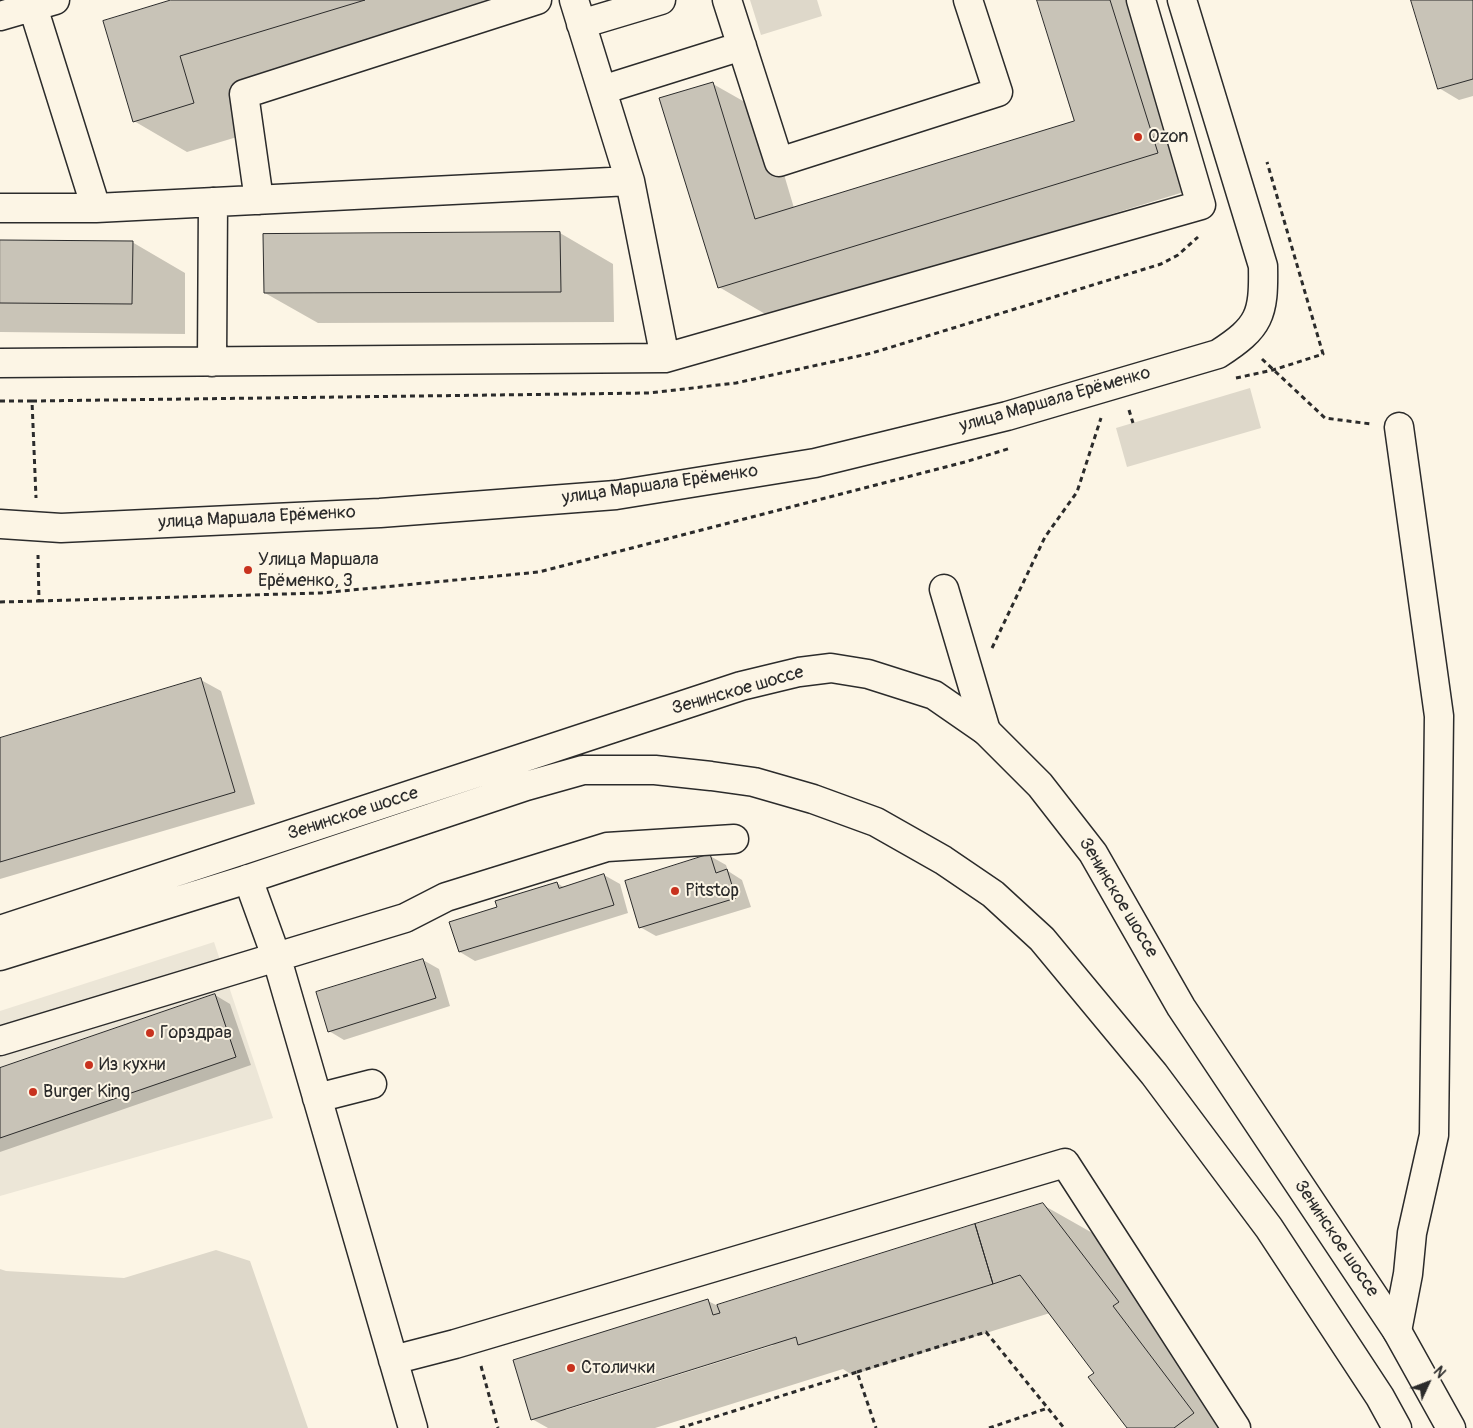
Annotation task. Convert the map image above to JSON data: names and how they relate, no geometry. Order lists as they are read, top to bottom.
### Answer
{
  "streets": {
    "main road": ["улица Маршала Ерёменко", "Зенинское шоссе"]
  },
  "places": [
    "Ozon",
    "Улица Маршала Ерёменко, 3",
    "Pitstop",
    "Горздрав",
    "Из кухни",
    "Burger King",
    "Столички"
  ],
  "north": "top right"
}
